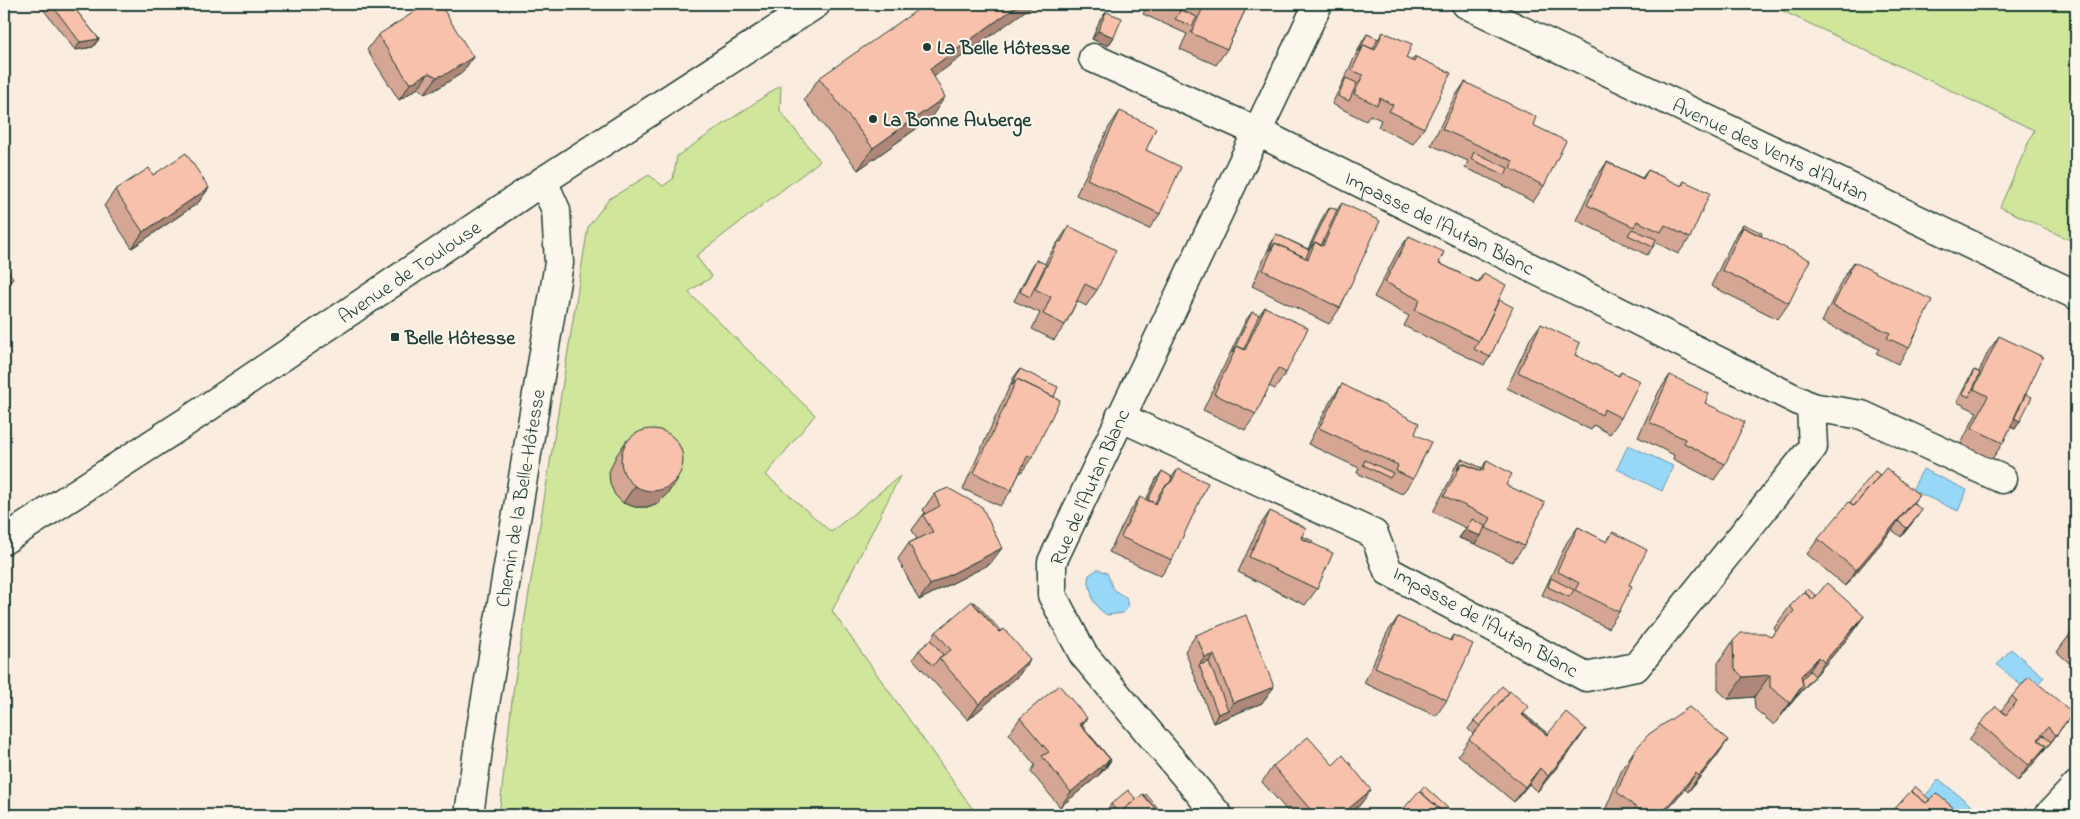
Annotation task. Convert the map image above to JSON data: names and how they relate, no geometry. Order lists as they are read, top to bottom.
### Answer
{
  "streets": {
    "street": [
      "Avenue des Vents d'Autan",
      "Impasse de l'Autan Blanc",
      "Avenue de Toulouse",
      "Rue de l'Autan Blanc",
      "Chemin de la Belle-Hôtesse"
    ]
  },
  "crossings": [
    ["Impasse de l'Autan Blanc", "Rue de l'Autan Blanc"],
    ["Avenue de Toulouse", "Chemin de la Belle-Hôtesse"]
  ],
  "places": {
    "other": ["La Belle Hôtesse", "La Bonne Auberge"],
    "transit": ["Belle Hôtesse"]
  }
}
